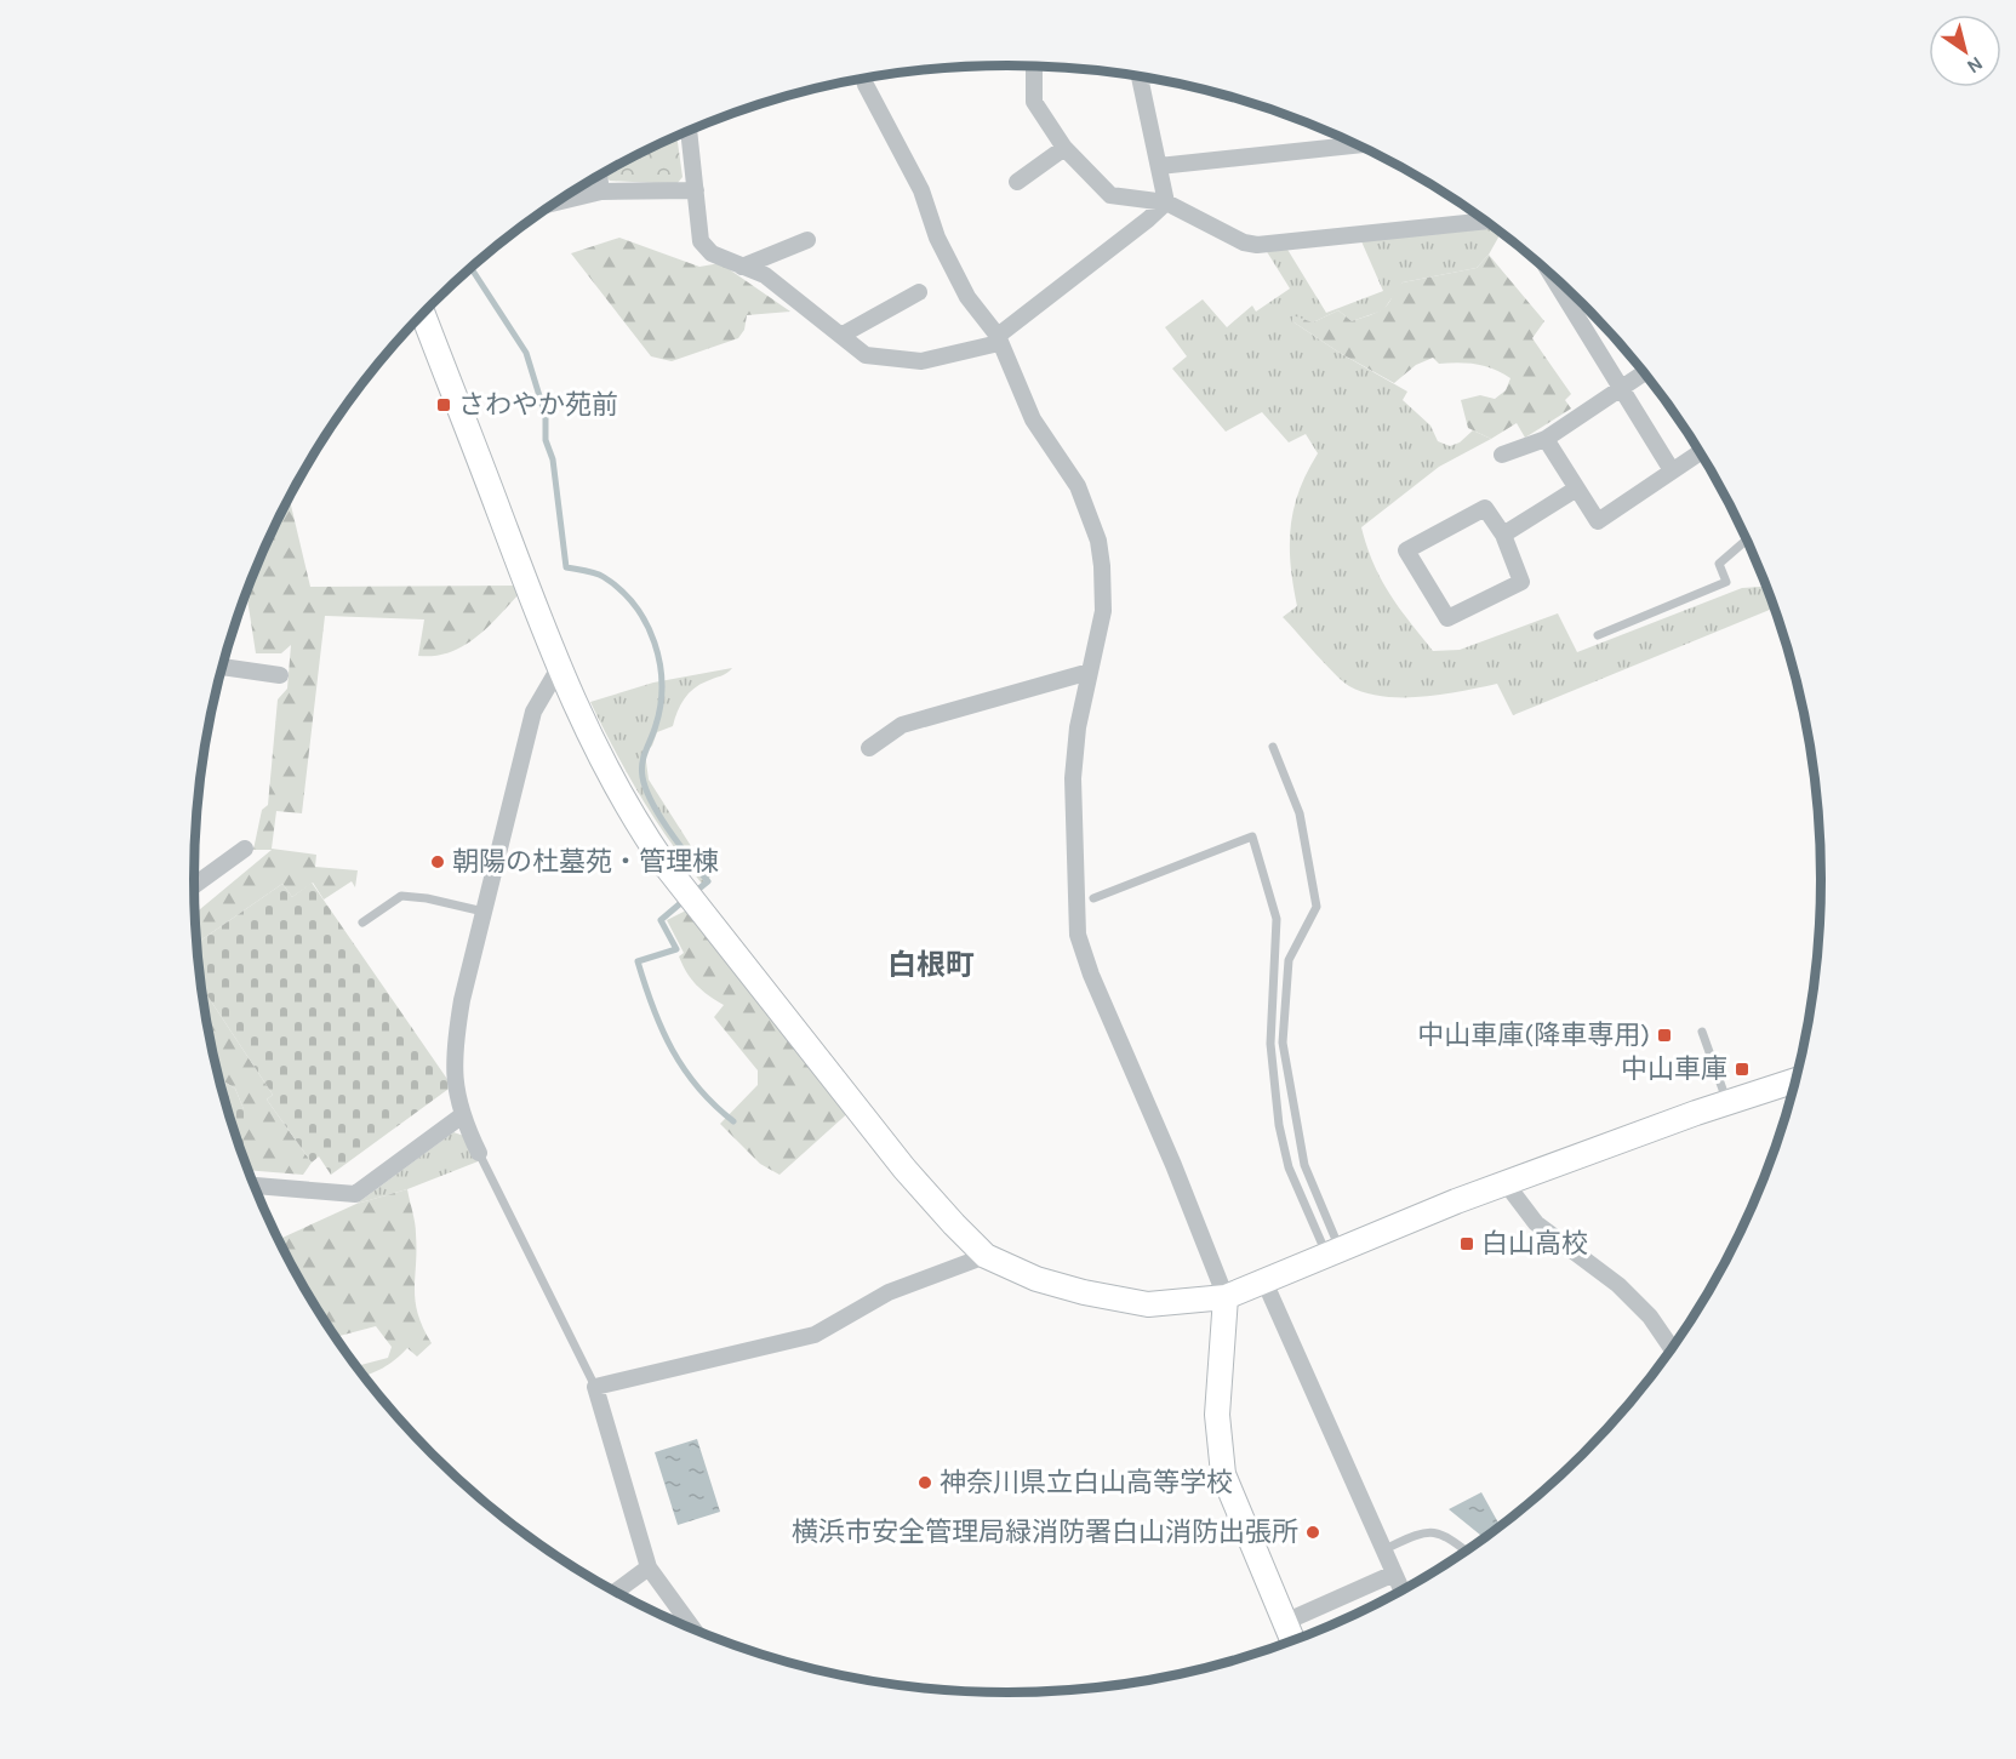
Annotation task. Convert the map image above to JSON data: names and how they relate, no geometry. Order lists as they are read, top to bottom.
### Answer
{
  "districts": ["白根町"],
  "places": {
    "transit": [
      "さわやか苑前",
      "中山車庫(降車専用)",
      "中山車庫",
      "白山高校"
    ],
    "other": ["朝陽の杜墓苑・管理棟", "神奈川県立白山高等学校", "横浜市安全管理局緑消防署白山消防出張所"]
  },
  "north": "bottom right"
}
